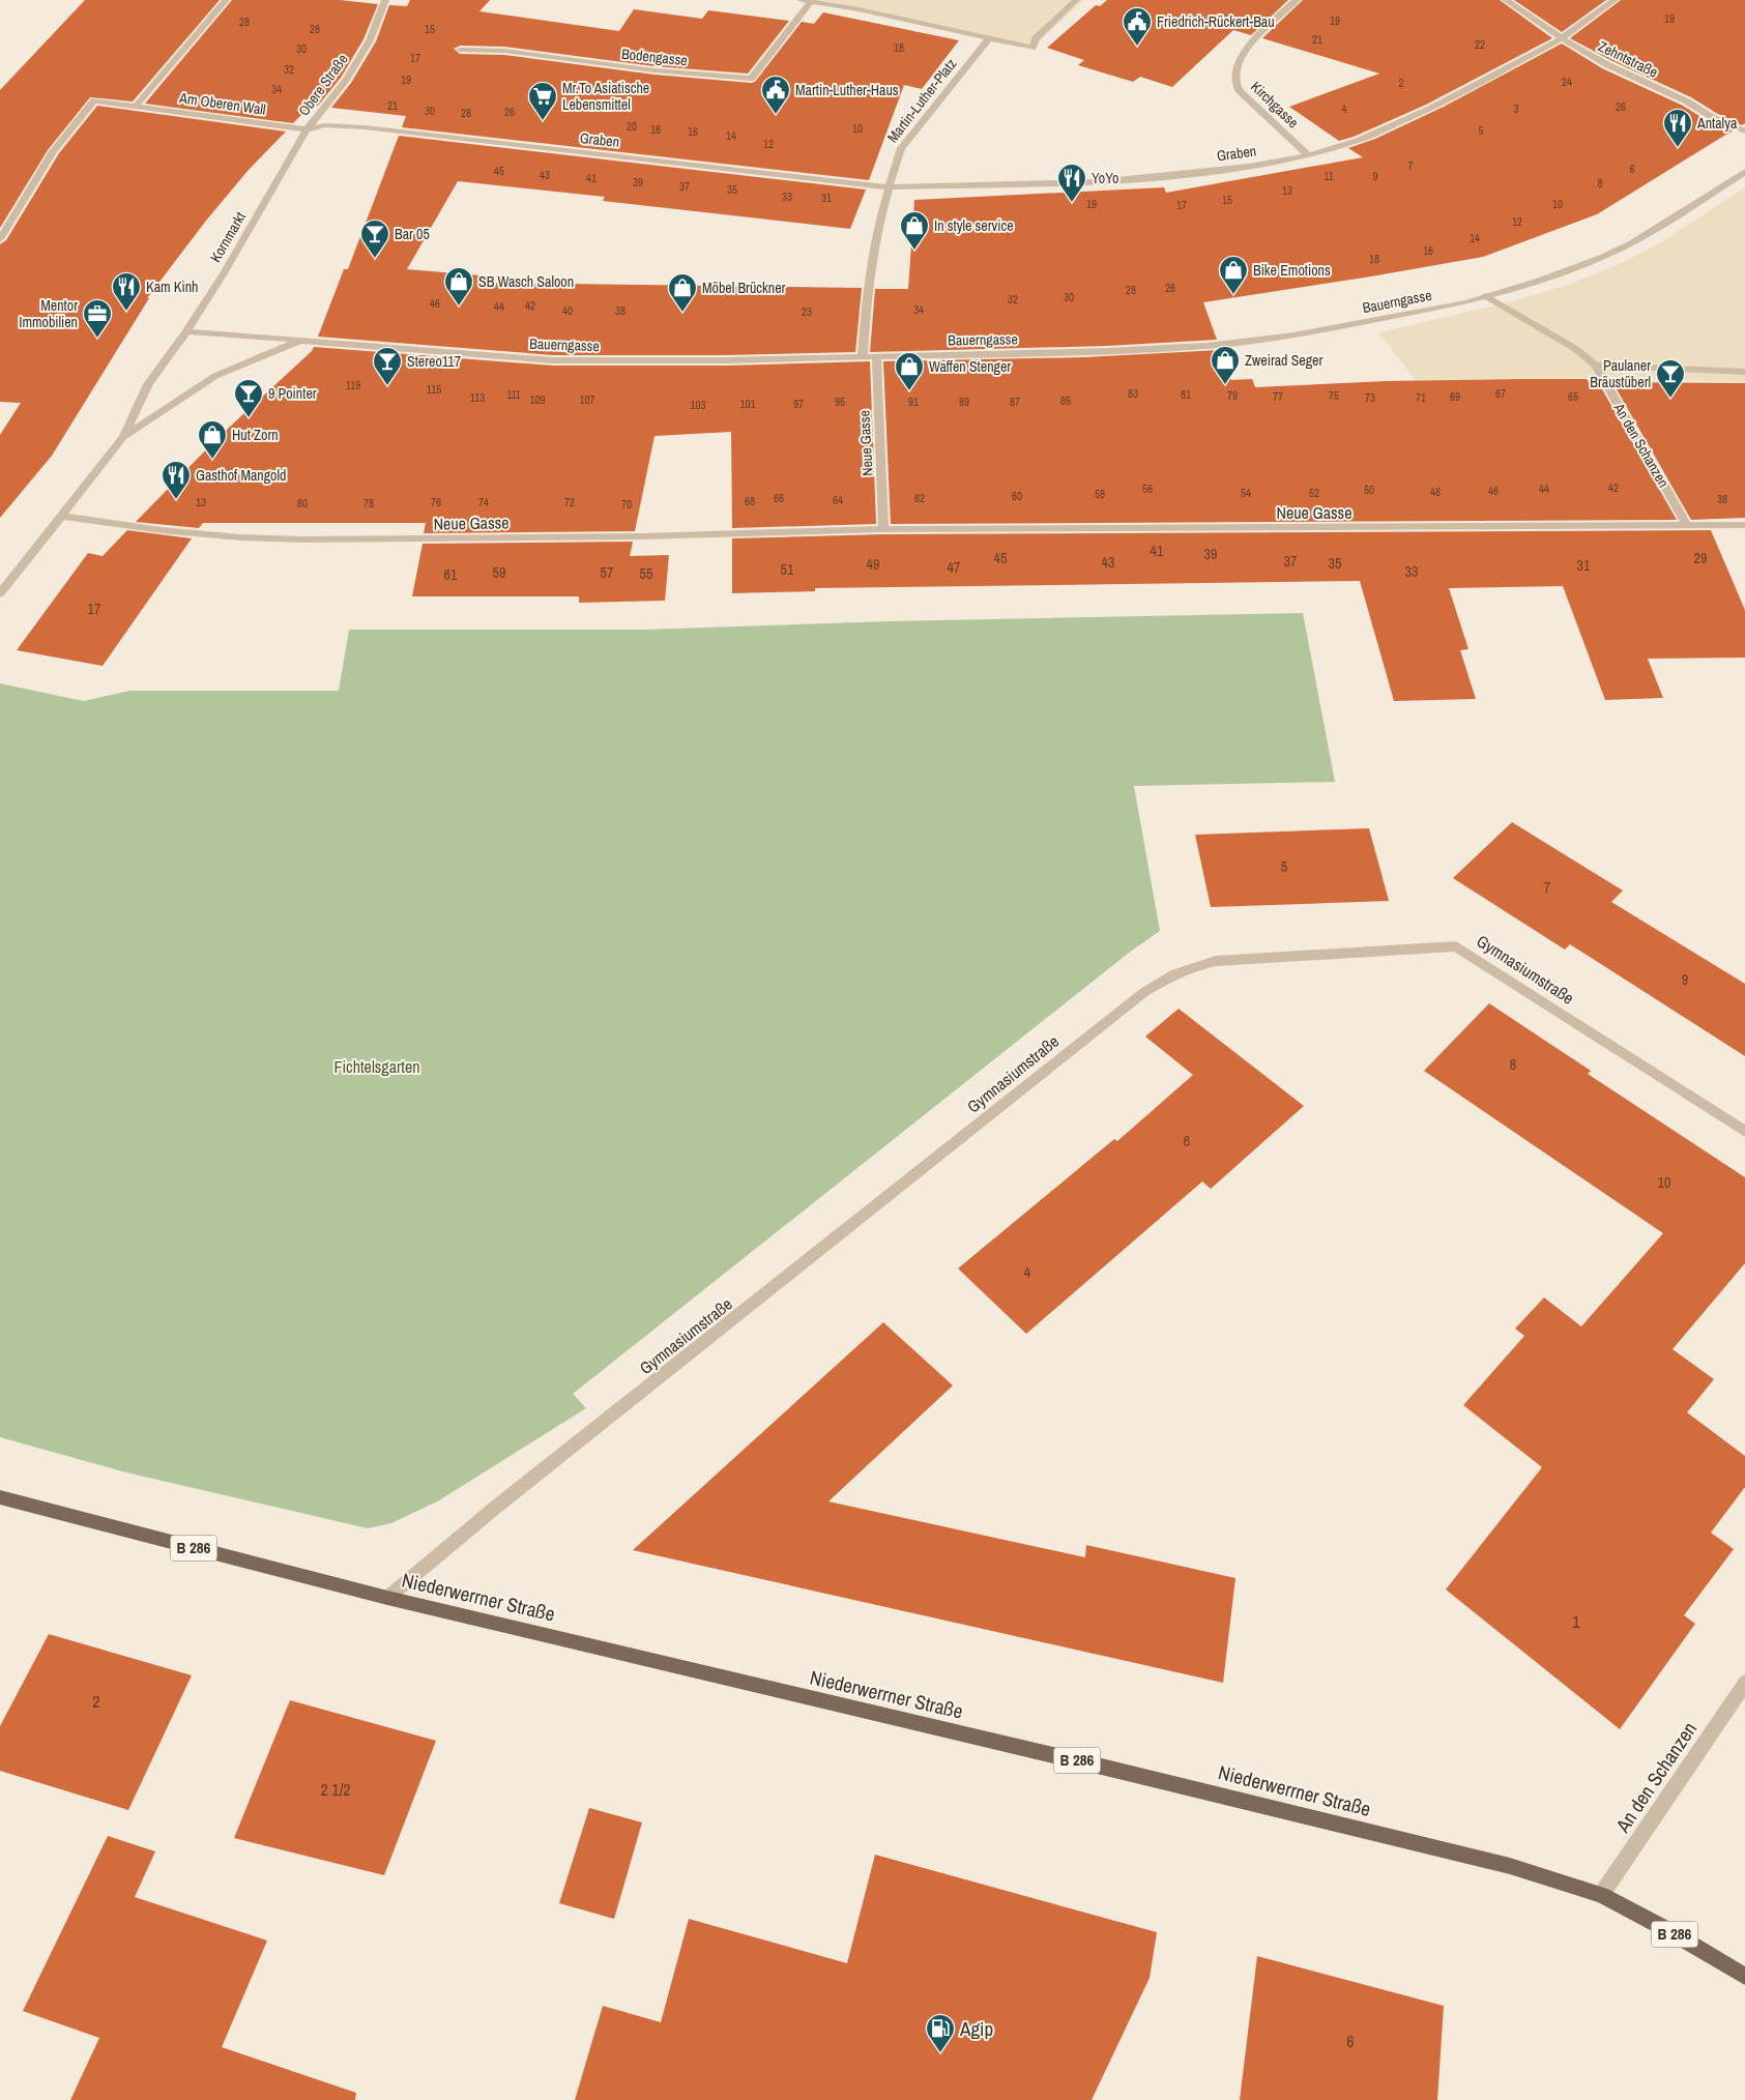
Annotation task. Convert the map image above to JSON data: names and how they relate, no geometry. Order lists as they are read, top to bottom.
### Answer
{
  "streets": {
    "main road": ["B 286", "Niederwerrner Straße"],
    "street": [
      "Bodengasse",
      "Zehntstraße",
      "Obere Straße",
      "Martin-Luther-Platz",
      "Am Oberen Wall",
      "Kirchgasse",
      "Graben",
      "Kornmarkt",
      "Bauerngasse",
      "Neue Gasse",
      "An den Schanzen",
      "Gymnasiumstraße"
    ]
  },
  "crossings": [
    ["Zehntstraße", "Graben"],
    ["Obere Straße", "Am Oberen Wall"],
    ["Obere Straße", "Graben"],
    ["Obere Straße", "Kornmarkt"],
    ["Martin-Luther-Platz", "Graben"],
    ["Am Oberen Wall", "Graben"],
    ["Am Oberen Wall", "Kornmarkt"],
    ["Kirchgasse", "Graben"],
    ["Graben", "Kornmarkt"],
    ["Kornmarkt", "Bauerngasse"],
    ["Kornmarkt", "Neue Gasse"],
    ["Bauerngasse", "Neue Gasse"],
    ["Bauerngasse", "An den Schanzen"],
    ["Neue Gasse", "An den Schanzen"],
    ["An den Schanzen", "Niederwerrner Straße"],
    ["Gymnasiumstraße", "Niederwerrner Straße"]
  ],
  "parks": ["Fichtelsgarten"],
  "places": {
    "public building": ["Friedrich-Rückert-Bau", "Martin-Luther-Haus"],
    "supermarket": ["Mr.To Asiatische Lebensmittel"],
    "restaurant": [
      "Antalya",
      "YoYo",
      "Kam Kinh",
      "Gasthof Mangold"
    ],
    "shop": [
      "In style service",
      "Bike Emotions",
      "SB Wasch Saloon",
      "Möbel Brückner",
      "Zweirad Seger",
      "Waffen Stenger",
      "Hut Zorn"
    ],
    "bar": [
      "Bar 05",
      "Stereo117",
      "Paulaner Bräustüberl",
      "9 Pointer"
    ],
    "office": ["Mentor Immobilien"],
    "fuel station": ["Agip"]
  },
  "house_numbers": [
    "19",
    "19",
    "28",
    "28",
    "15",
    "21",
    "22",
    "18",
    "30",
    "17",
    "32",
    "19",
    "24",
    "2",
    "34",
    "21",
    "26",
    "4",
    "3",
    "30",
    "26",
    "28",
    "20",
    "10",
    "18",
    "5",
    "16",
    "14",
    "12",
    "7",
    "6",
    "45",
    "43",
    "11",
    "9",
    "41",
    "39",
    "8",
    "37",
    "35",
    "13",
    "33",
    "31",
    "15",
    "19",
    "10",
    "17",
    "12",
    "14",
    "16",
    "18",
    "26",
    "28",
    "30",
    "32",
    "46",
    "42",
    "44",
    "34",
    "40",
    "38",
    "23",
    "119",
    "115",
    "83",
    "67",
    "111",
    "81",
    "79",
    "75",
    "77",
    "69",
    "65",
    "113",
    "73",
    "71",
    "109",
    "107",
    "85",
    "95",
    "91",
    "89",
    "87",
    "101",
    "97",
    "103",
    "42",
    "56",
    "44",
    "50",
    "46",
    "48",
    "54",
    "52",
    "58",
    "60",
    "66",
    "62",
    "38",
    "64",
    "68",
    "13",
    "76",
    "74",
    "72",
    "80",
    "78",
    "70",
    "41",
    "39",
    "45",
    "29",
    "37",
    "43",
    "35",
    "49",
    "31",
    "47",
    "51",
    "33",
    "59",
    "57",
    "55",
    "61",
    "17",
    "5",
    "7",
    "9",
    "8",
    "6",
    "10",
    "4",
    "1",
    "2",
    "2 1/2",
    "6"
  ]
}
